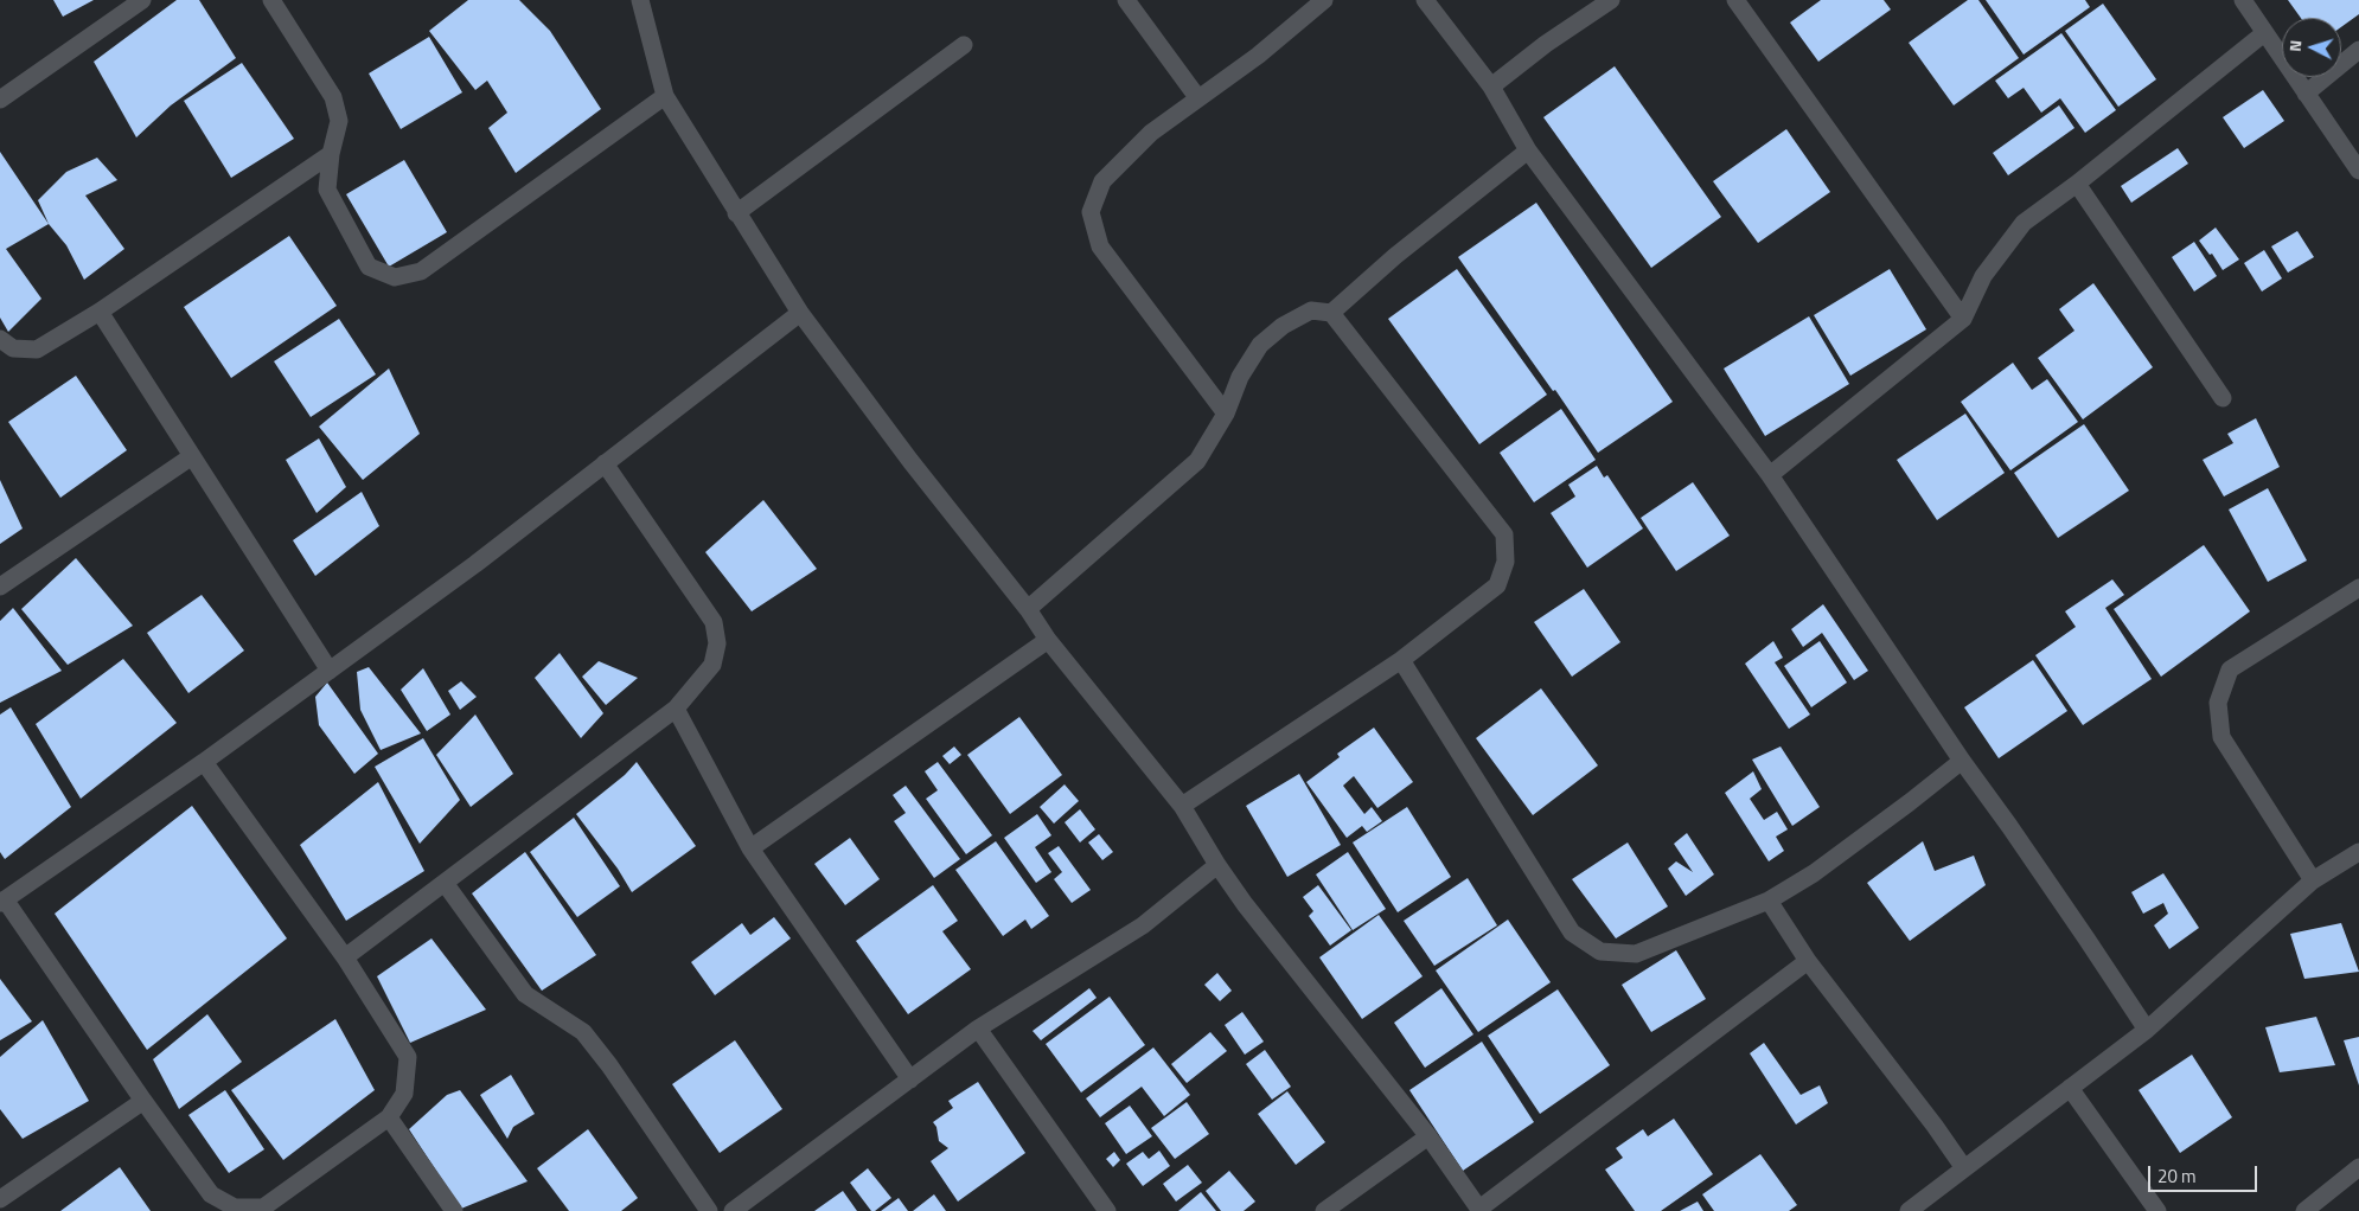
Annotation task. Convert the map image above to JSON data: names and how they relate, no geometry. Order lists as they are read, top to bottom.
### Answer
{
  "scale_bar": "20 m",
  "north": "left"
}
